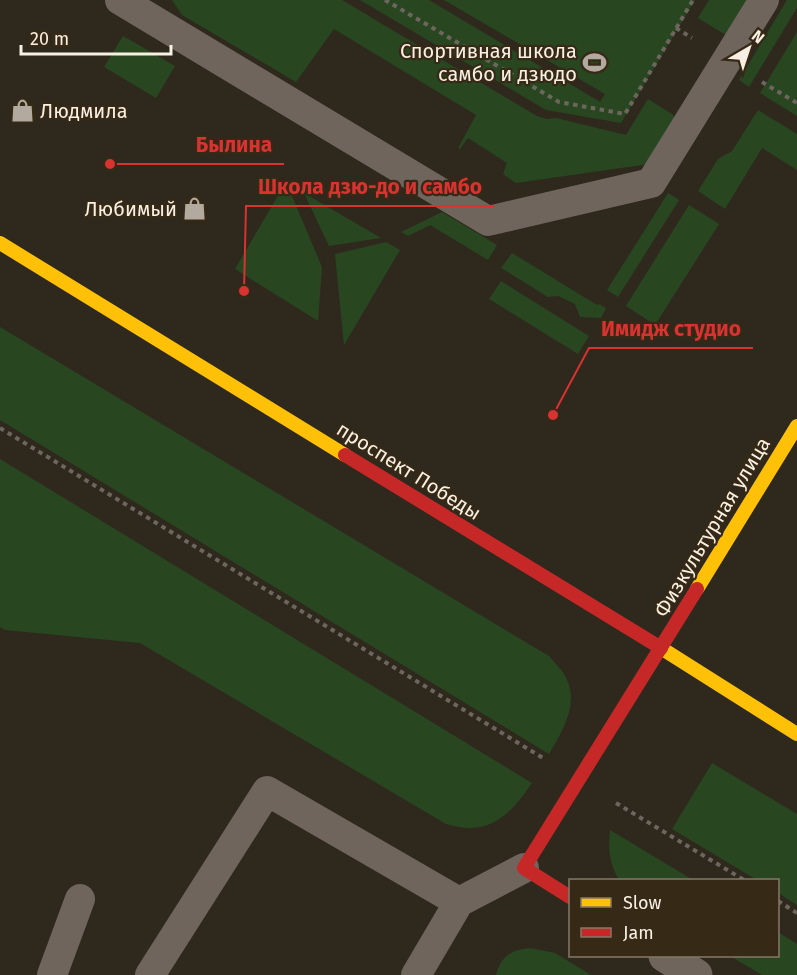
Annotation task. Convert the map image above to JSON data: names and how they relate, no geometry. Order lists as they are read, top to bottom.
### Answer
{
  "streets": {
    "main road": ["проспект Победы", "Физкультурная улица"]
  },
  "crossings": [
    ["проспект Победы", "Физкультурная улица"]
  ],
  "places": {
    "sports": ["Спортивная школа самбо и дзюдо"],
    "shop": ["Людмила", "Любимый"],
    "other": ["Былина", "Школа дзю-до и самбо", "Имидж студио"]
  },
  "legend": ["Slow", "Jam"],
  "scale_bar": "20 m",
  "north": "top right"
}
